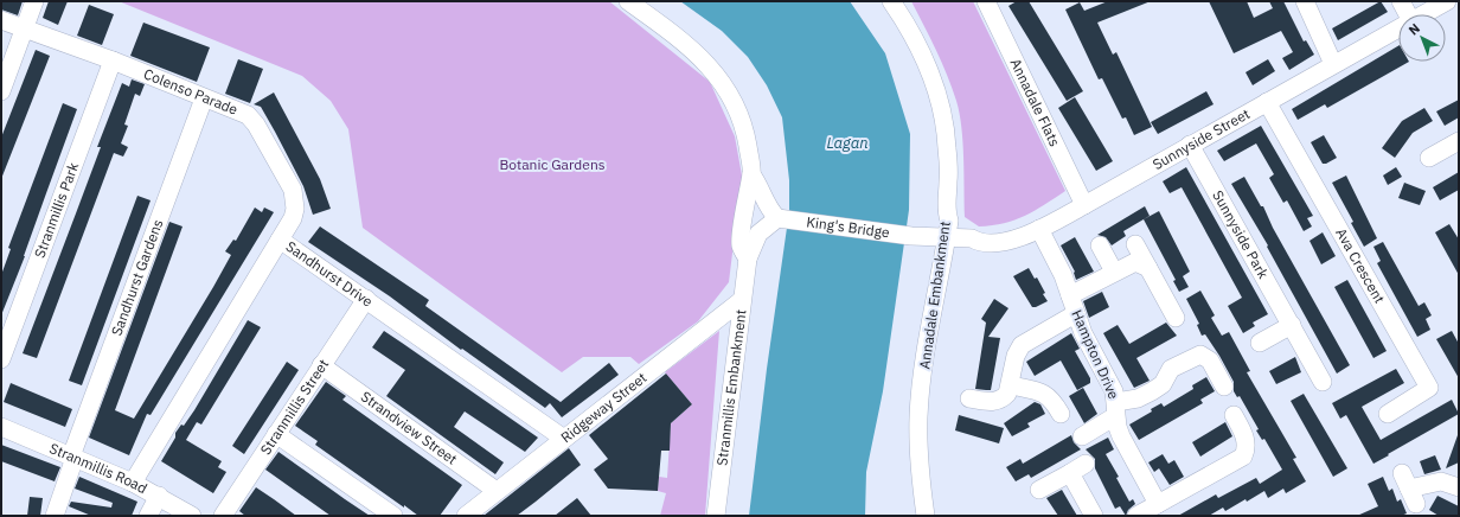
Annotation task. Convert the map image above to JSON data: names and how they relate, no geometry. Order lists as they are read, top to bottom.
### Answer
{
  "streets": {
    "street": [
      "Colenso Parade",
      "Annadale Flats",
      "Sunnyside Street",
      "Stranmillis Park",
      "King's Bridge",
      "Sunnyside Park",
      "Ava Crescent",
      "Sandhurst Drive",
      "Sandhurst Gardens",
      "Annadale Embankment",
      "Hampton Drive",
      "Stranmillis Embankment",
      "Stranmillis Street",
      "Ridgeway Street",
      "Strandview Street",
      "Stranmillis Road"
    ]
  },
  "crossings": [
    ["Colenso Parade", "Stranmillis Park"],
    ["Colenso Parade", "Sandhurst Drive"],
    ["Colenso Parade", "Sandhurst Gardens"],
    ["Annadale Flats", "Sunnyside Street"],
    ["Sunnyside Street", "King's Bridge"],
    ["Sunnyside Street", "Sunnyside Park"],
    ["Sunnyside Street", "Ava Crescent"],
    ["Sunnyside Street", "Annadale Embankment"],
    ["Sunnyside Street", "Hampton Drive"],
    ["King's Bridge", "Annadale Embankment"],
    ["King's Bridge", "Stranmillis Embankment"],
    ["Sandhurst Drive", "Stranmillis Street"],
    ["Sandhurst Drive", "Ridgeway Street"],
    ["Sandhurst Drive", "Stranmillis Road"],
    ["Sandhurst Gardens", "Stranmillis Road"],
    ["Stranmillis Embankment", "Ridgeway Street"],
    ["Stranmillis Street", "Strandview Street"],
    ["Ridgeway Street", "Strandview Street"]
  ],
  "water": ["Lagan"],
  "parks": ["Botanic Gardens"],
  "north": "top left"
}
